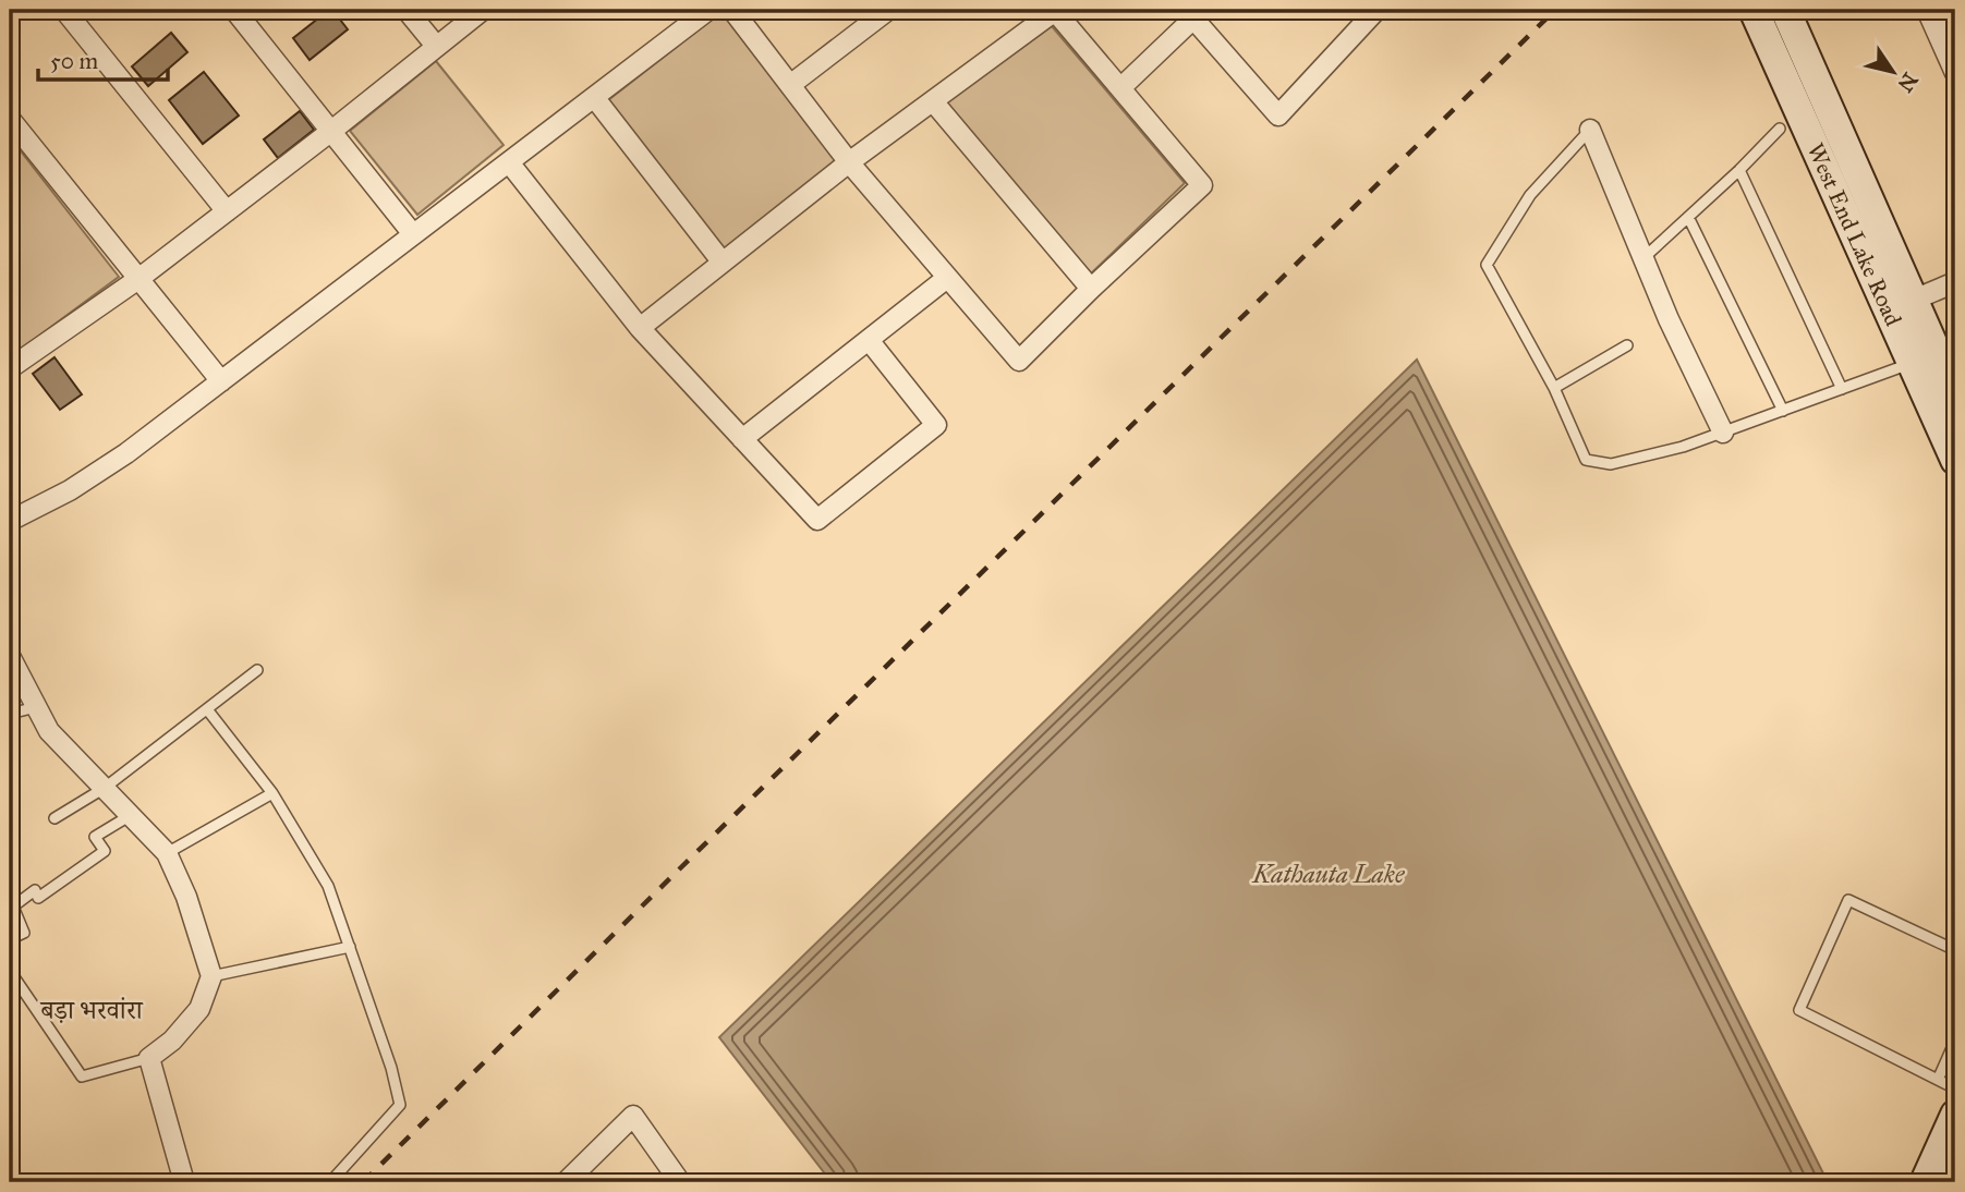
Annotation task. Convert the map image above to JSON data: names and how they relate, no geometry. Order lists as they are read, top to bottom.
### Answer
{
  "streets": {
    "street": ["West End Lake Road"]
  },
  "districts": ["बड़ा भरवांरा"],
  "water": ["Kathauta Lake"],
  "scale_bar": "50 m",
  "north": "bottom right"
}
